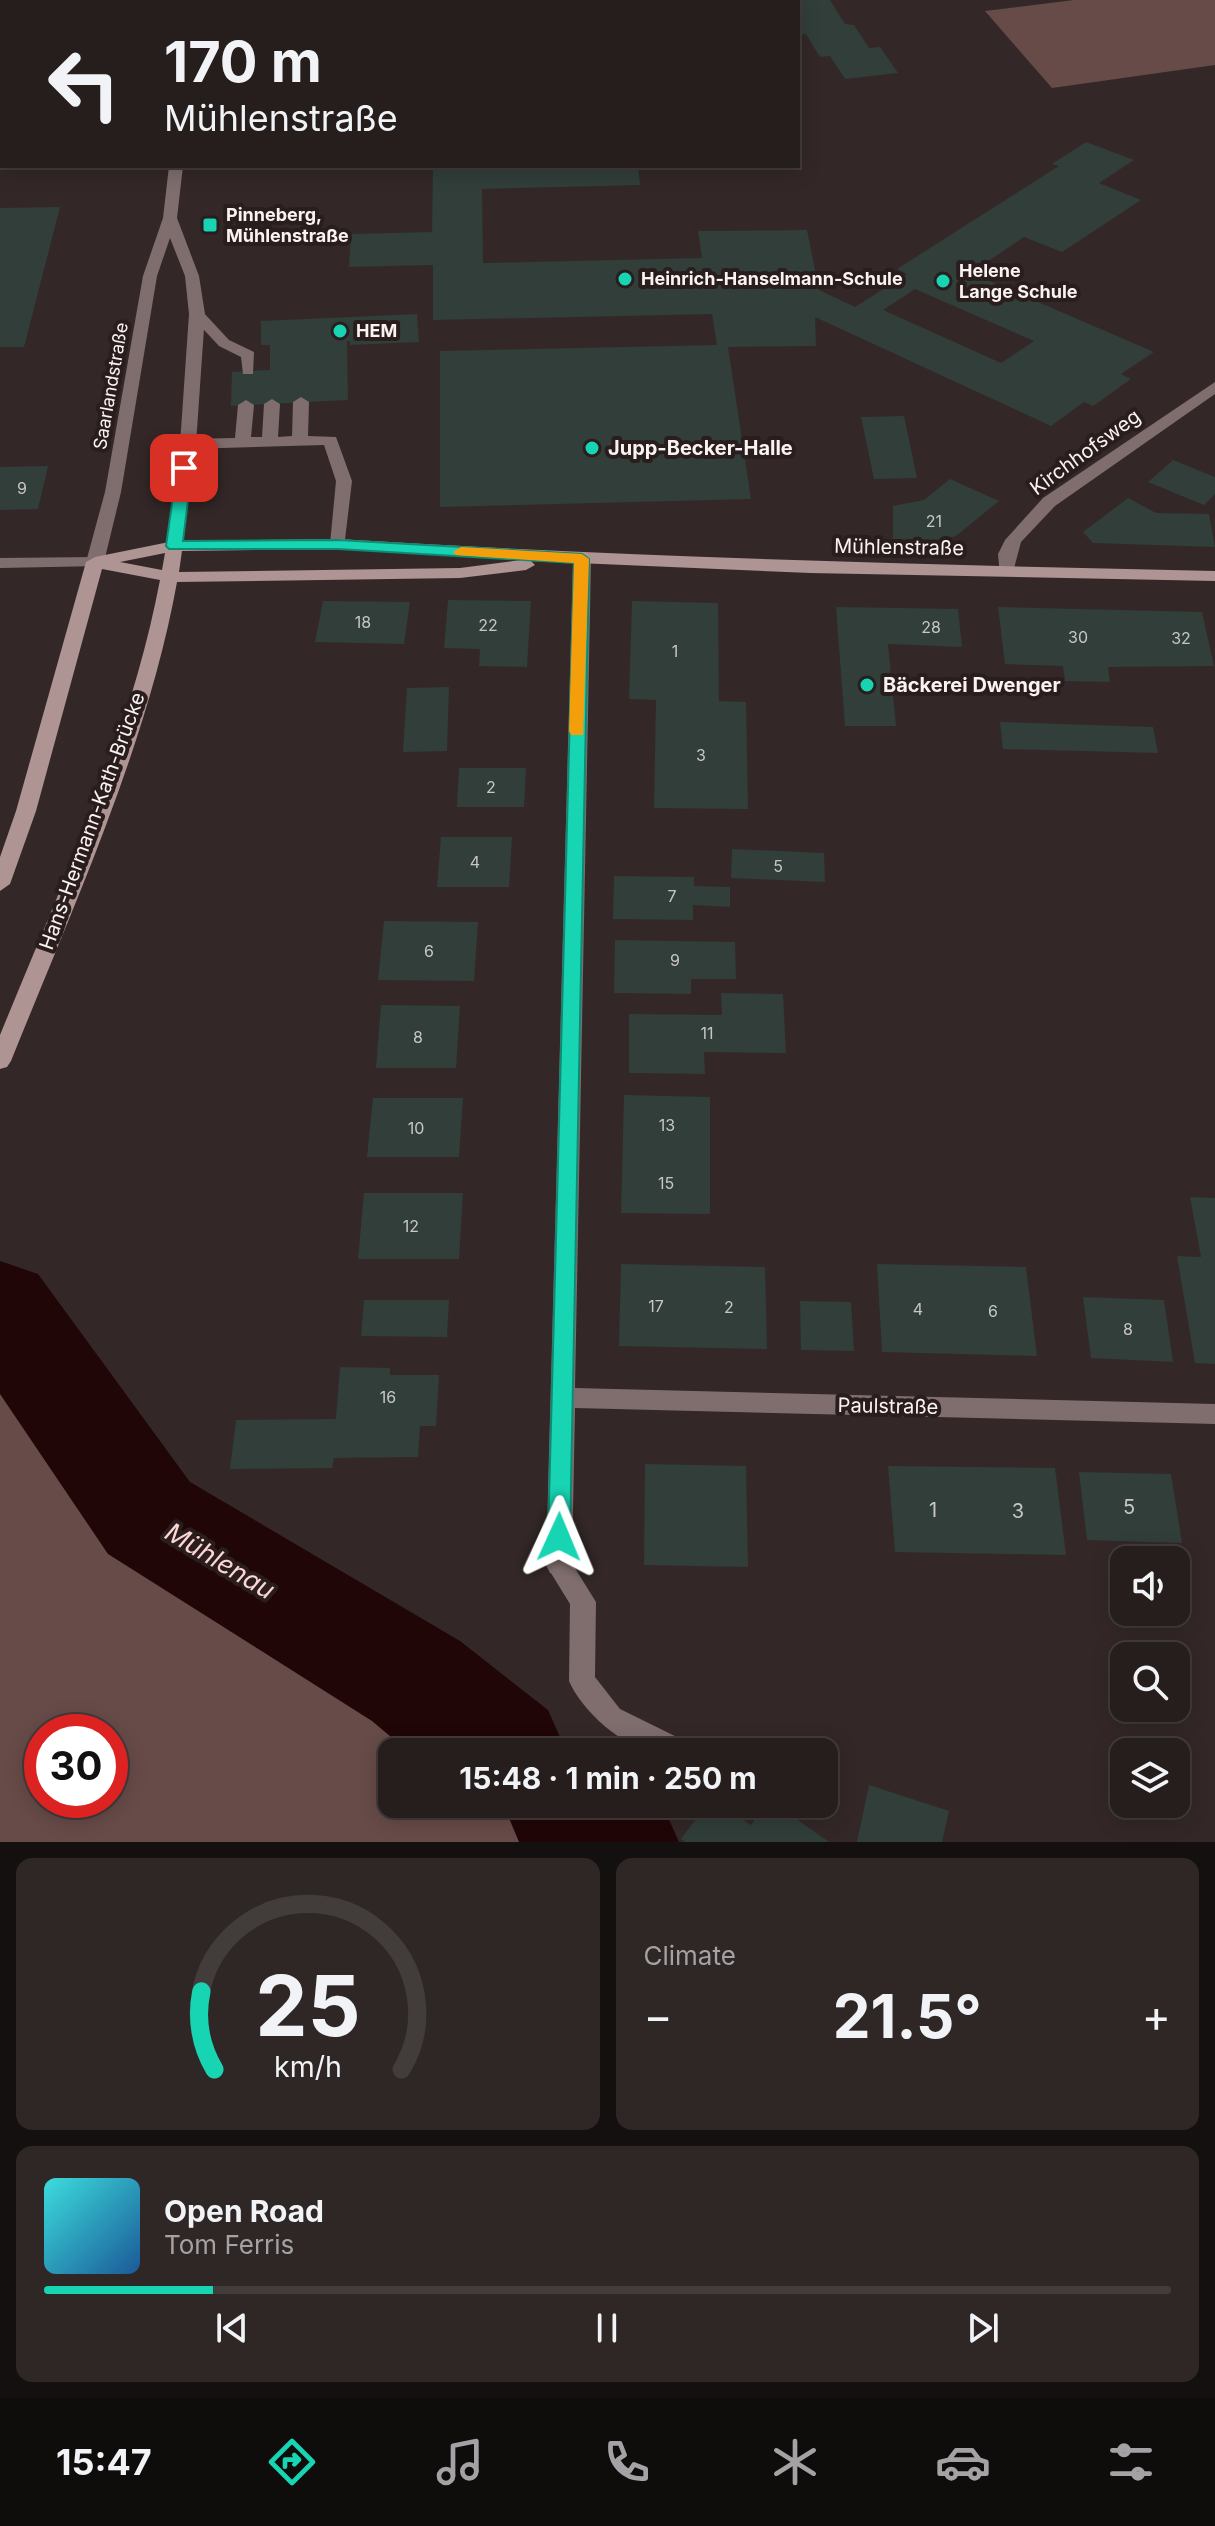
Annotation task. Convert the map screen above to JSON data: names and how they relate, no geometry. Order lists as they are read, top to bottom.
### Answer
{
  "streets": {
    "main road": ["Mühlenstraße", "Hans-Hermann-Kath-Brücke"],
    "street": ["Saarlandstraße", "Kirchhofsweg", "Paulstraße"]
  },
  "crossings": [
    ["Saarlandstraße", "Mühlenstraße"],
    ["Saarlandstraße", "Hans-Hermann-Kath-Brücke"],
    ["Kirchhofsweg", "Mühlenstraße"],
    ["Mühlenstraße", "Hans-Hermann-Kath-Brücke"]
  ],
  "water": ["Mühlenau"],
  "places": {
    "transit": ["Pinneberg, Mühlenstraße"],
    "other": [
      "Heinrich-Hanselmann-Schule",
      "Helene Lange Schule",
      "HEM",
      "Jupp-Becker-Halle",
      "Bäckerei Dwenger"
    ]
  },
  "house_numbers": [
    "9",
    "21",
    "18",
    "22",
    "28",
    "30",
    "32",
    "1",
    "3",
    "2",
    "4",
    "5",
    "7",
    "6",
    "9",
    "11",
    "8",
    "13",
    "10",
    "15",
    "12",
    "17",
    "2",
    "4",
    "6",
    "8",
    "16",
    "5",
    "1",
    "3"
  ],
  "page": {
    "turn": ["170 m", "Mühlenstraße"],
    "limit": "30",
    "trip": "15:48 · 1 min · 250 m",
    "tile": "Climate",
    "heat": ["−", "21.5°", "+"],
    "song": ["Open Road", "Tom Ferris"],
    "tabs": "15:47",
    "gauge": ["25", "km/h"]
  }
}
